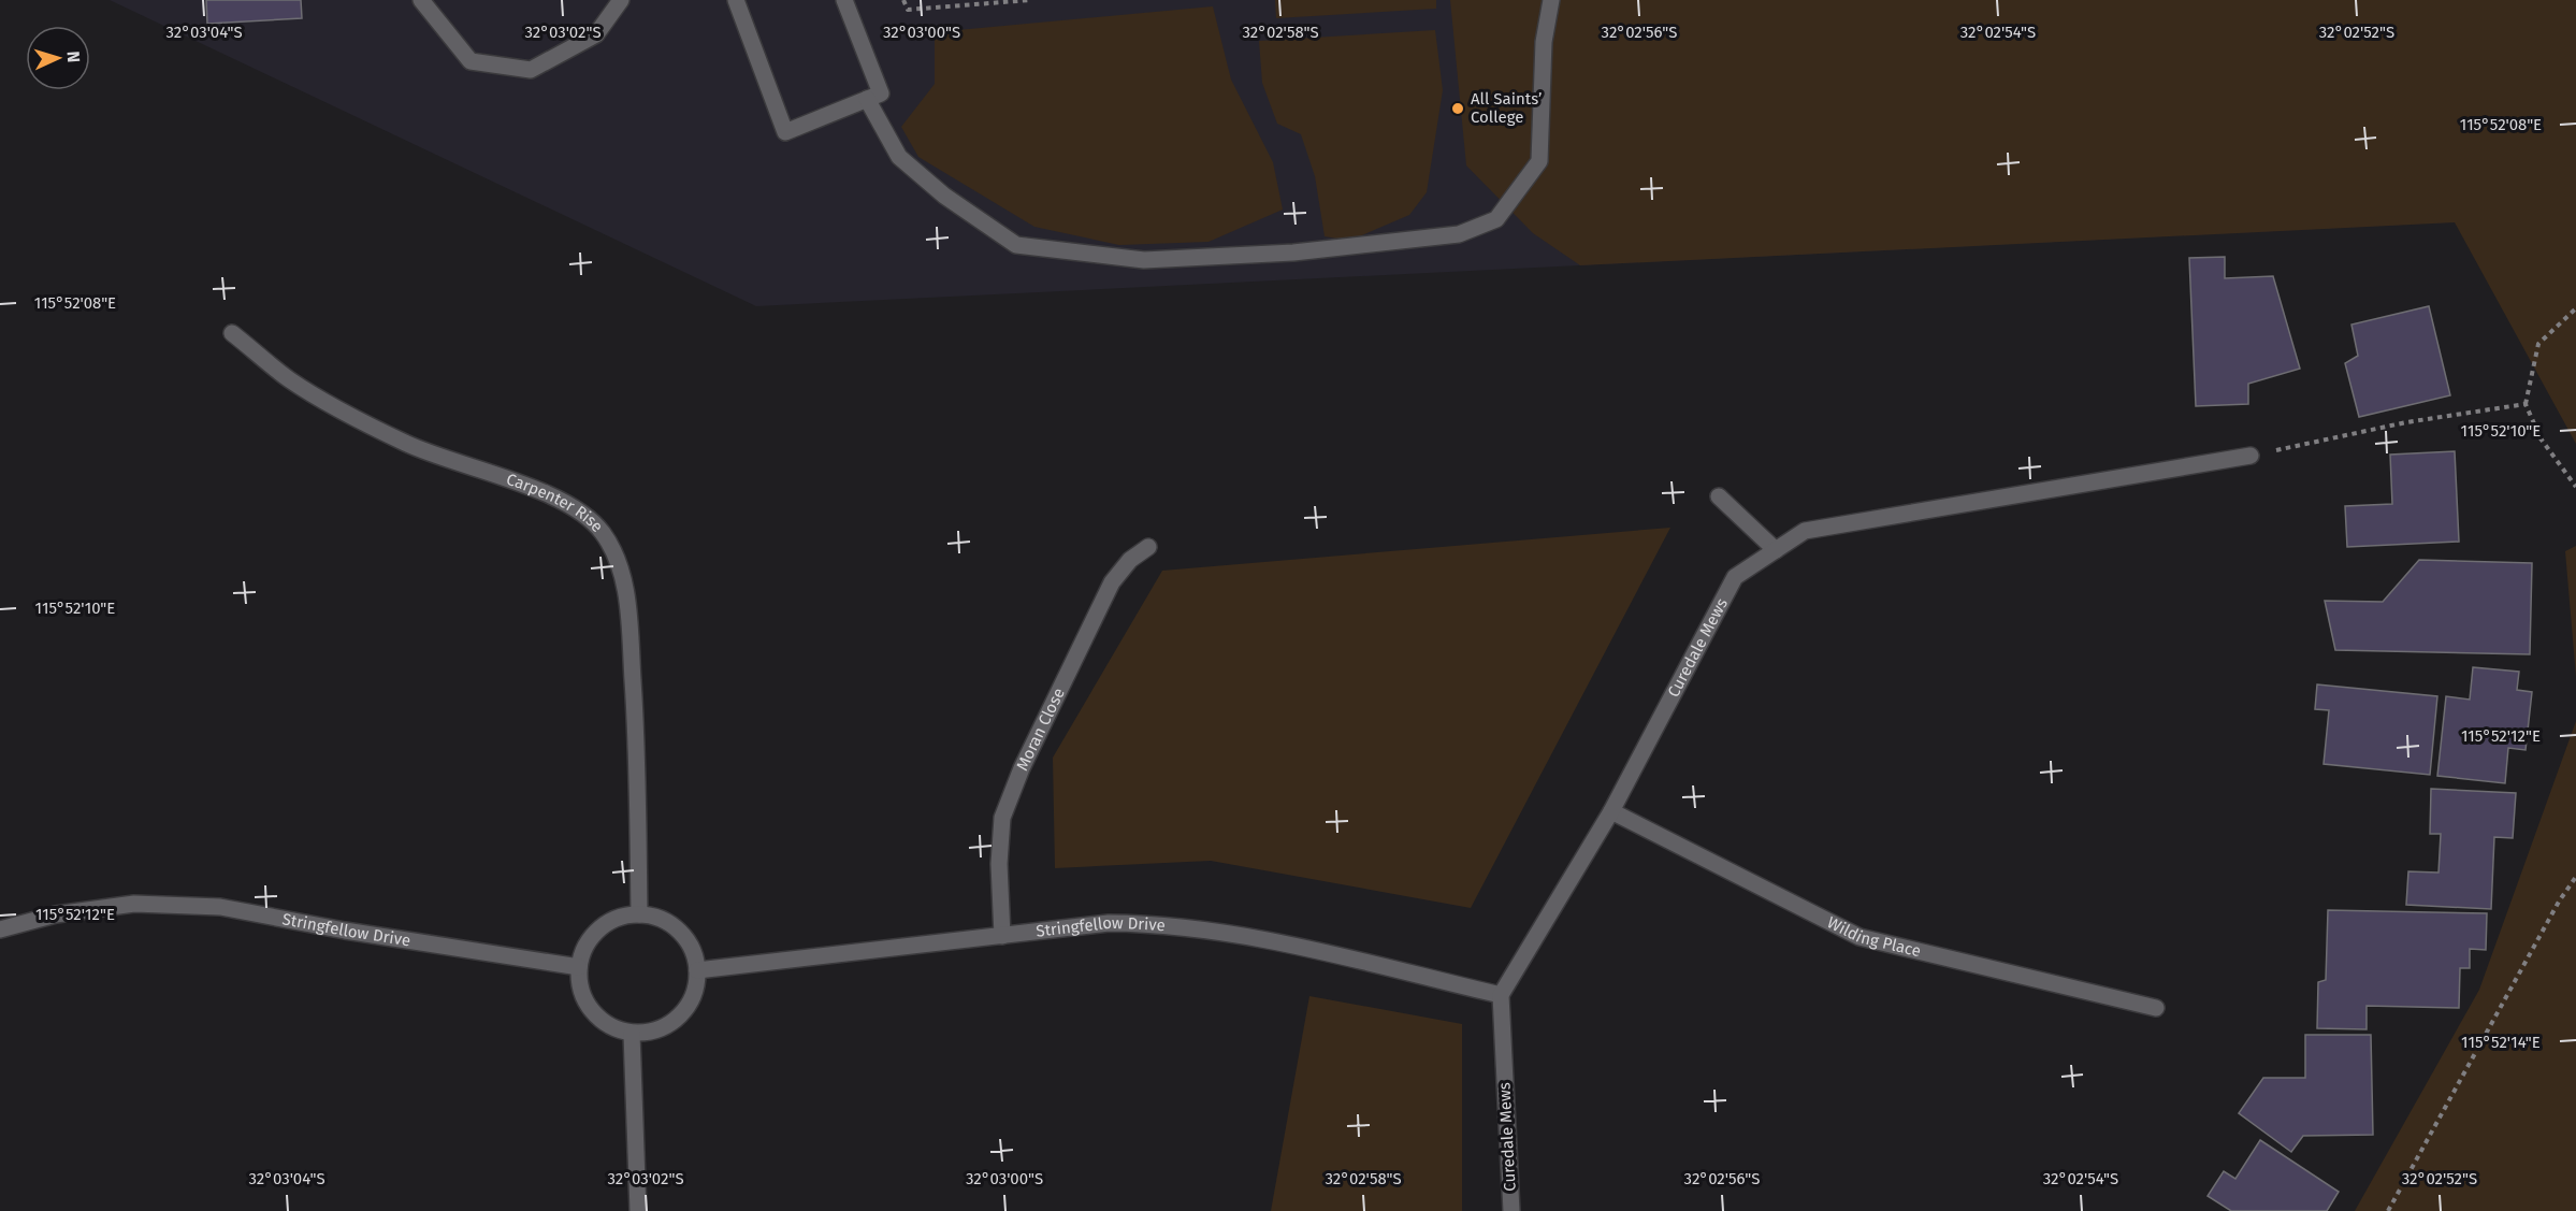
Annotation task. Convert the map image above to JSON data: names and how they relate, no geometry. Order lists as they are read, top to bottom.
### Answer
{
  "streets": {
    "street": [
      "Carpenter Rise",
      "Curedale Mews",
      "Moran Close",
      "Stringfellow Drive",
      "Wilding Place"
    ]
  },
  "crossings": [
    ["Carpenter Rise", "Stringfellow Drive"],
    ["Curedale Mews", "Stringfellow Drive"],
    ["Curedale Mews", "Wilding Place"],
    ["Moran Close", "Stringfellow Drive"]
  ],
  "places": ["All Saints’ College"],
  "north": "right",
  "coordinates": [
    "32°03'04\"S",
    "32°03'02\"S",
    "32°03'00\"S",
    "32°02'58\"S",
    "32°02'56\"S",
    "32°02'54\"S",
    "32°02'52\"S",
    "115°52'08\"E",
    "115°52'10\"E",
    "115°52'12\"E",
    "115°52'14\"E"
  ]
}
